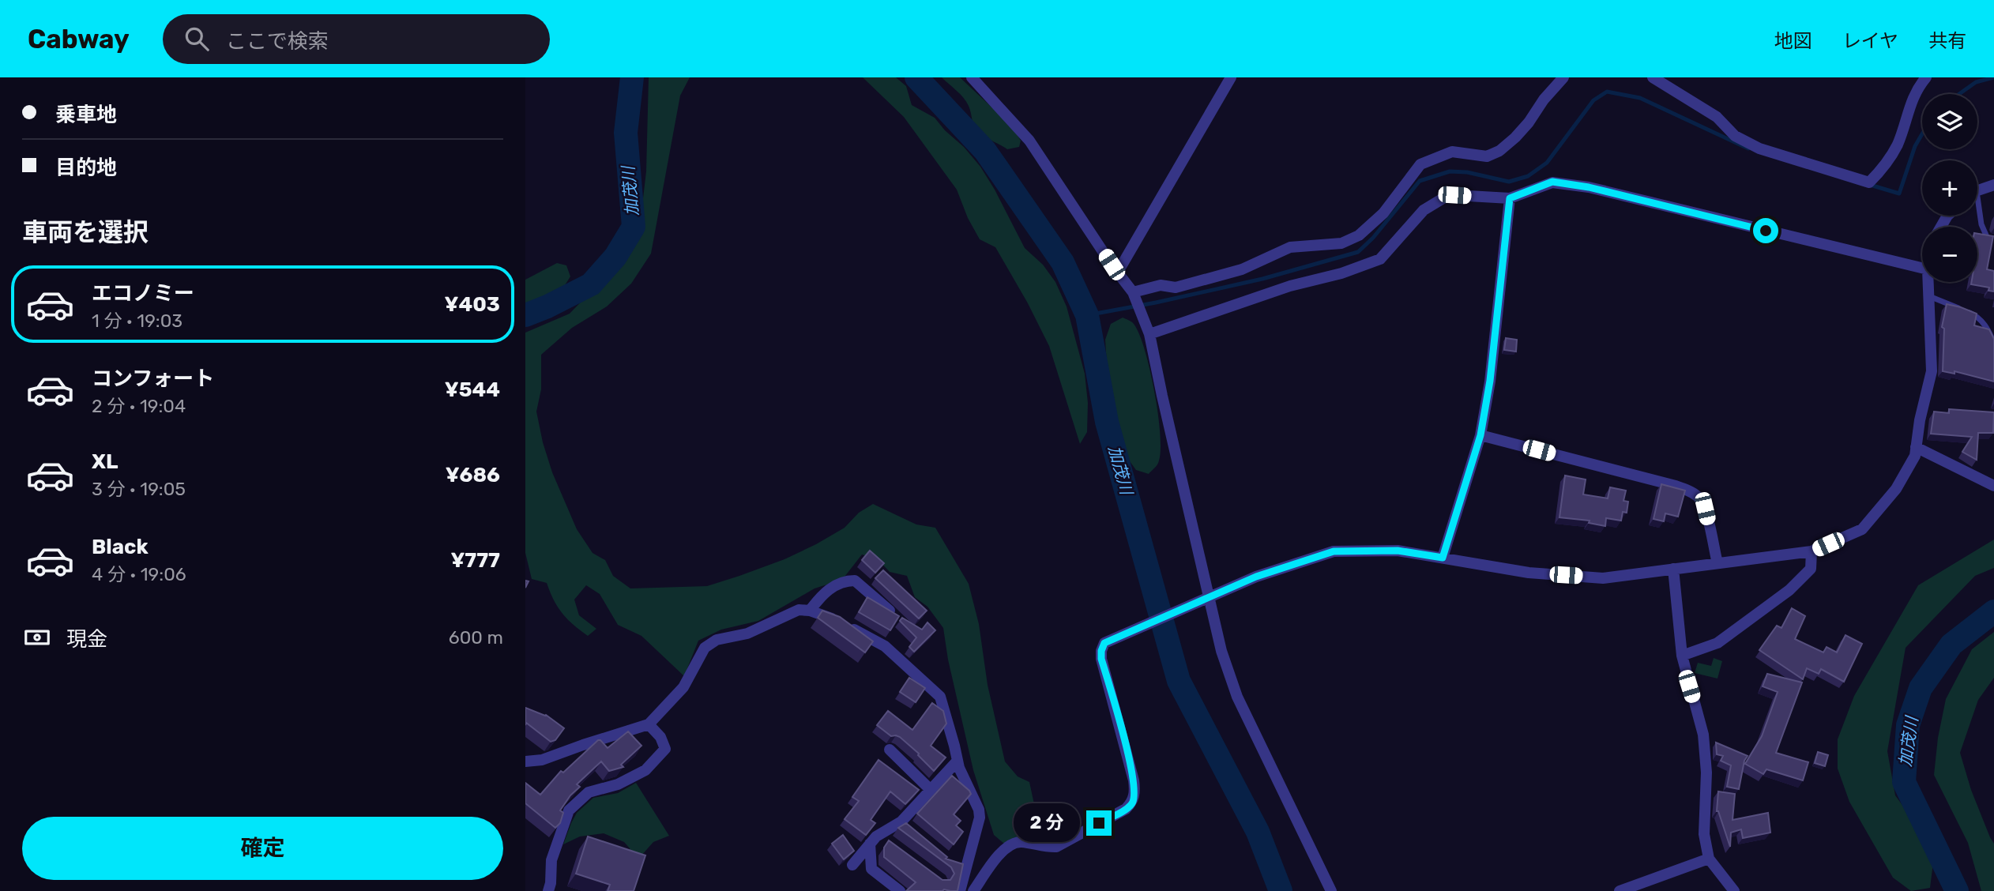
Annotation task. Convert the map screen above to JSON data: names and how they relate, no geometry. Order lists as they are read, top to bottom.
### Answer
{
  "water": ["加茂川"],
  "page": {
    "header": "Cabway",
    "search": "ここで検索",
    "nav": ["地図", "レイヤ", "共有"],
    "banner": ["乗車地", "目的地"],
    "map_buttons": ["+", "−"],
    "heading": "車両を選択",
    "list": [
      {
        "name": "エコノミー",
        "note": "1 分 · 19:03",
        "value": "¥403"
      },
      {
        "name": "コンフォート",
        "note": "2 分 · 19:04",
        "value": "¥544"
      },
      {
        "name": "XL",
        "note": "3 分 · 19:05",
        "value": "¥686"
      },
      {
        "name": "Black",
        "note": "4 分 · 19:06",
        "value": "¥777"
      }
    ],
    "pay": ["現金", "600 m"],
    "bubble": "2 分",
    "buttons": "確定"
  }
}
